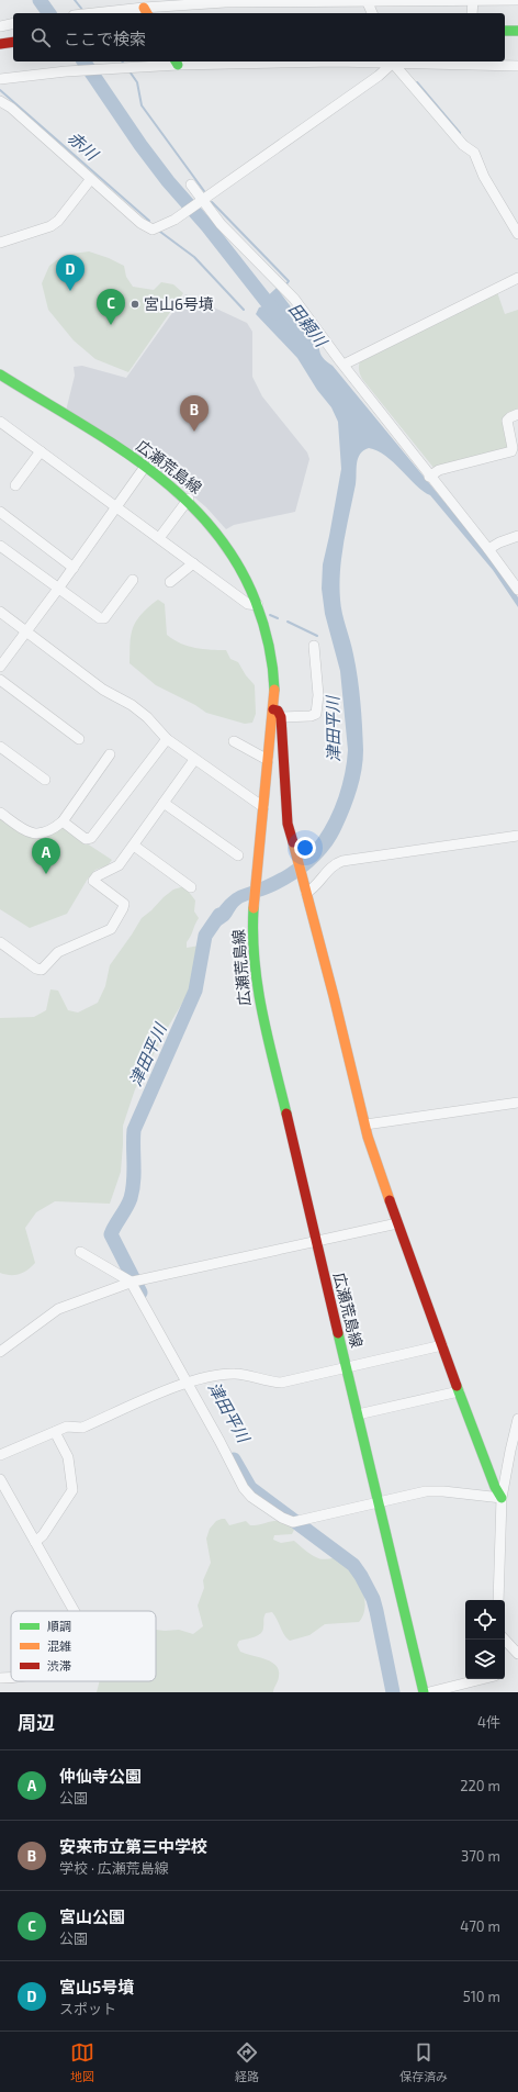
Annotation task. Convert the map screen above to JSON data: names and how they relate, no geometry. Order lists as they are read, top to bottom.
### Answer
{
  "streets": {
    "main road": ["広瀬荒島線"]
  },
  "water": ["赤川", "田頼川", "津田平川"],
  "places": ["宮山6号墳"],
  "legend": ["順調", "混雑", "渋滞"],
  "page": {
    "search": "ここで検索",
    "pins": [
      "D",
      "C",
      "B",
      "A"
    ],
    "heading": ["周辺", "4件"],
    "list": [
      {
        "mark": "A",
        "name": "仲仙寺公園",
        "note": "公園",
        "value": "220 m"
      },
      {
        "mark": "B",
        "name": "安来市立第三中学校",
        "note": "学校 · 広瀬荒島線",
        "value": "370 m"
      },
      {
        "mark": "C",
        "name": "宮山公園",
        "note": "公園",
        "value": "470 m"
      },
      {
        "mark": "D",
        "name": "宮山5号墳",
        "note": "スポット",
        "value": "510 m"
      }
    ],
    "nav": ["地図", "経路", "保存済み"]
  }
}
